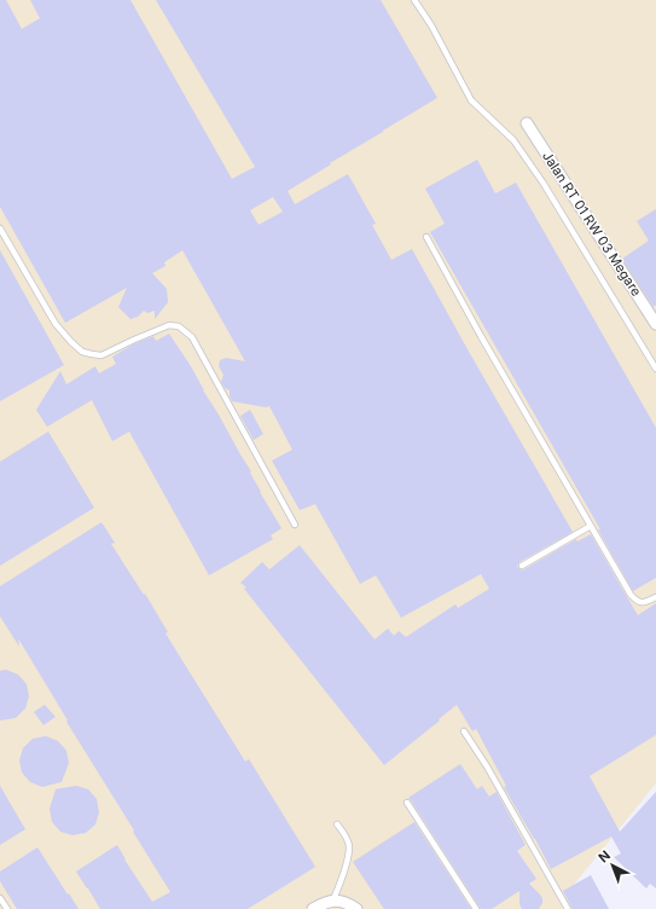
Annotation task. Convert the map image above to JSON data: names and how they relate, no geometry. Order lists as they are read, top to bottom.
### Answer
{
  "streets": {
    "street": ["Jalan RT 01 RW 03 Megare"]
  },
  "north": "top left"
}
